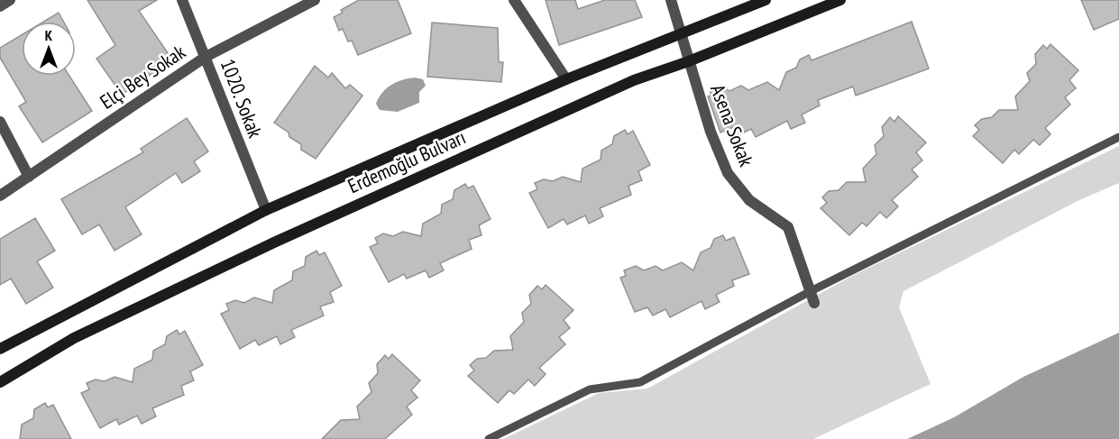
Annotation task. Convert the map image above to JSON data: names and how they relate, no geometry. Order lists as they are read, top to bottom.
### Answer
{
  "streets": {
    "main road": ["Erdemoğlu Bulvarı"],
    "street": ["Elçi Bey Sokak", "1020. Sokak", "Asena Sokak"]
  },
  "crossings": [
    ["Elçi Bey Sokak", "1020. Sokak"],
    ["1020. Sokak", "Erdemoğlu Bulvarı"],
    ["Asena Sokak", "Erdemoğlu Bulvarı"]
  ],
  "north": "top"
}
